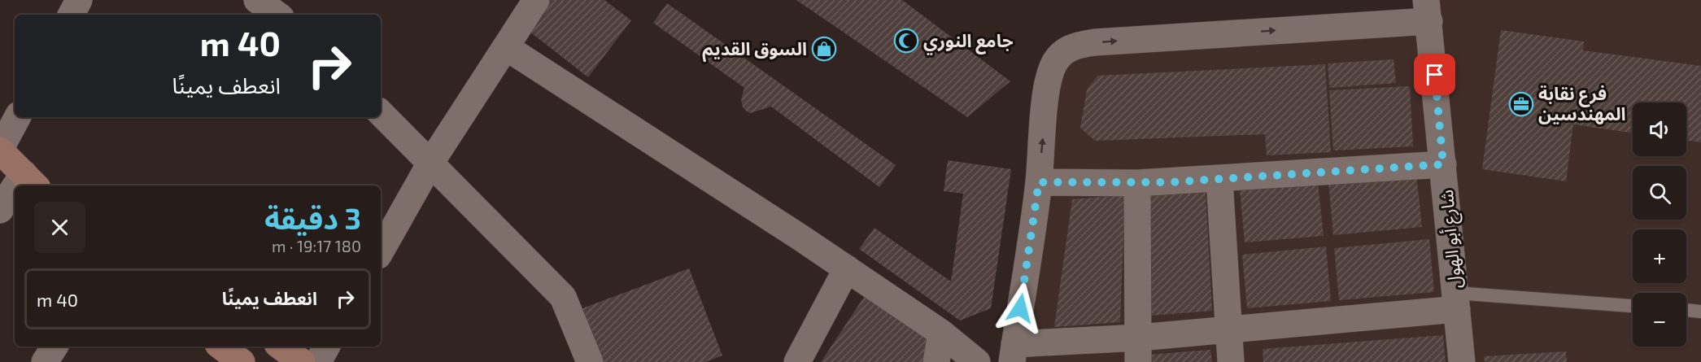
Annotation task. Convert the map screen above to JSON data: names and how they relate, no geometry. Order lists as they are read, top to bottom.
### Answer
{
  "streets": {
    "street": ["شارع أبو الهول"]
  },
  "places": {
    "mosque": ["جامع النوري"],
    "shop": ["السوق القديم"],
    "office": ["فرع نقابة المهندسين"]
  },
  "page": {
    "turn": ["40 m", "انعطف يمينًا"],
    "map_buttons": ["+", "−"],
    "heading": ["3 دقيقة", "180 m · 19:17"],
    "list": [
      {
        "name": "انعطف يمينًا",
        "value": "40 m"
      }
    ]
  }
}
